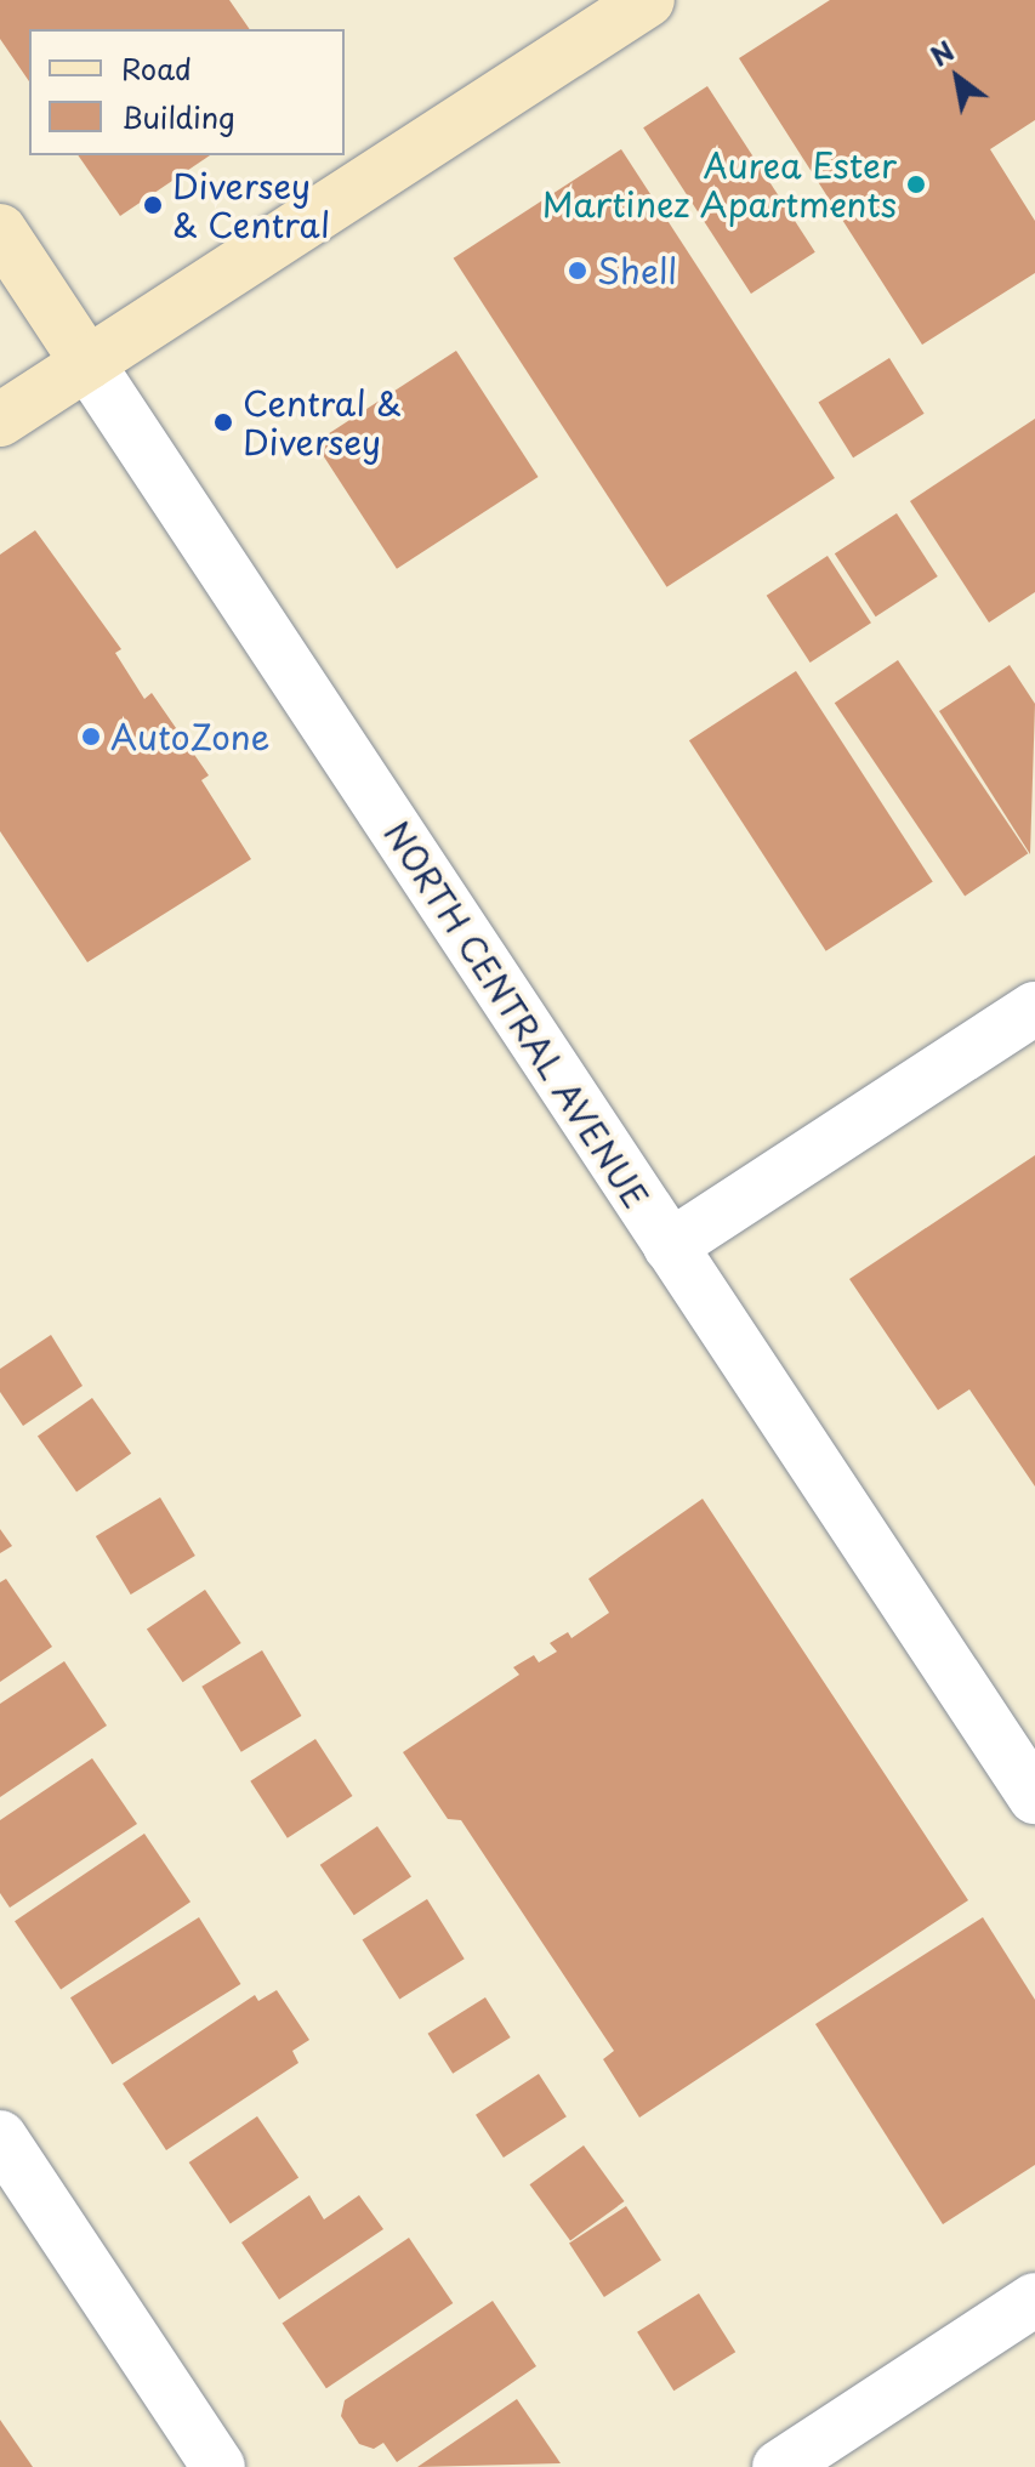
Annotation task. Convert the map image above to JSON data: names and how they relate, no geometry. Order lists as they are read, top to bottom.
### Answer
{
  "streets": {
    "main road": ["NORTH CENTRAL AVENUE"]
  },
  "places": [
    "Aurea Ester Martinez Apartments",
    "Diversey & Central",
    "Shell",
    "Central & Diversey",
    "AutoZone"
  ],
  "legend": ["Road", "Building"],
  "north": "top left"
}
